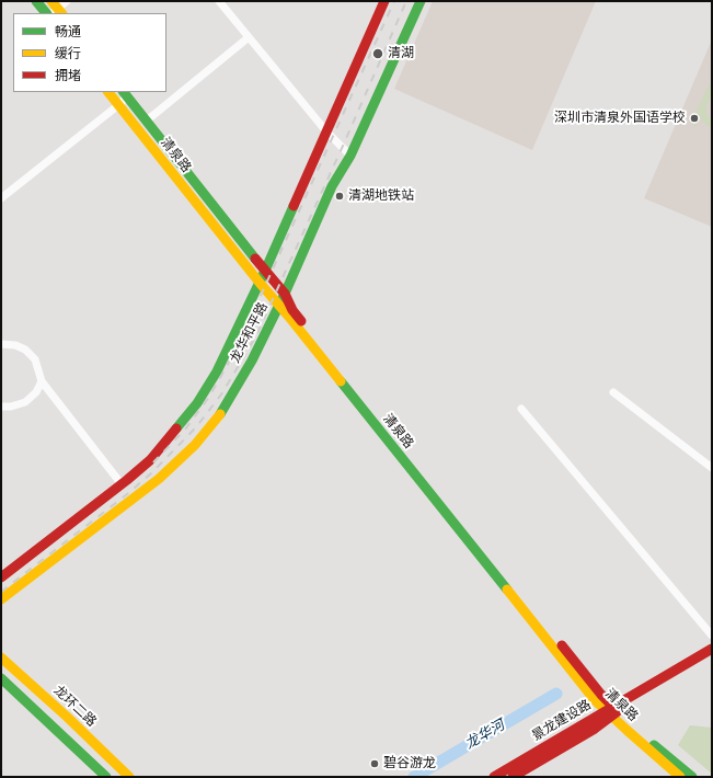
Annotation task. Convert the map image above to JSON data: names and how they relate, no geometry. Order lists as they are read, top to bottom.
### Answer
{
  "streets": {
    "main road": [
      "清泉路",
      "龙华和平路",
      "龙环二路",
      "景龙建设路"
    ]
  },
  "crossings": [
    ["清泉路", "龙华和平路"],
    ["清泉路", "景龙建设路"]
  ],
  "water": ["龙华河"],
  "places": [
    "清湖",
    "深圳市清泉外国语学校",
    "清湖地铁站",
    "碧谷游龙"
  ],
  "legend": ["畅通", "缓行", "拥堵"]
}
